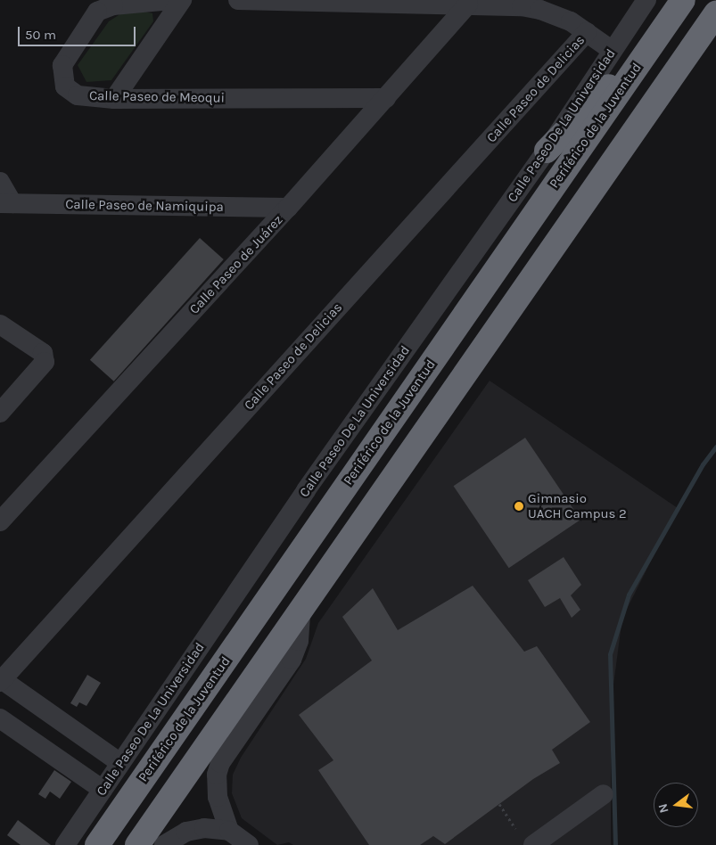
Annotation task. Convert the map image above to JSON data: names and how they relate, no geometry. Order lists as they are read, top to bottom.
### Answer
{
  "streets": {
    "highway": ["Periférico de la Juventud"],
    "street": [
      "Calle Paseo de Delicias",
      "Calle Paseo de Meoqui",
      "Calle Paseo De La Universidad",
      "Calle Paseo de Namiquipa",
      "Calle Paseo de Juárez"
    ]
  },
  "crossings": [
    ["Calle Paseo de Meoqui", "Calle Paseo de Juárez"],
    ["Calle Paseo de Namiquipa", "Calle Paseo de Juárez"]
  ],
  "places": ["Gimnasio UACH Campus 2"],
  "scale_bar": "50 m",
  "north": "left"
}
